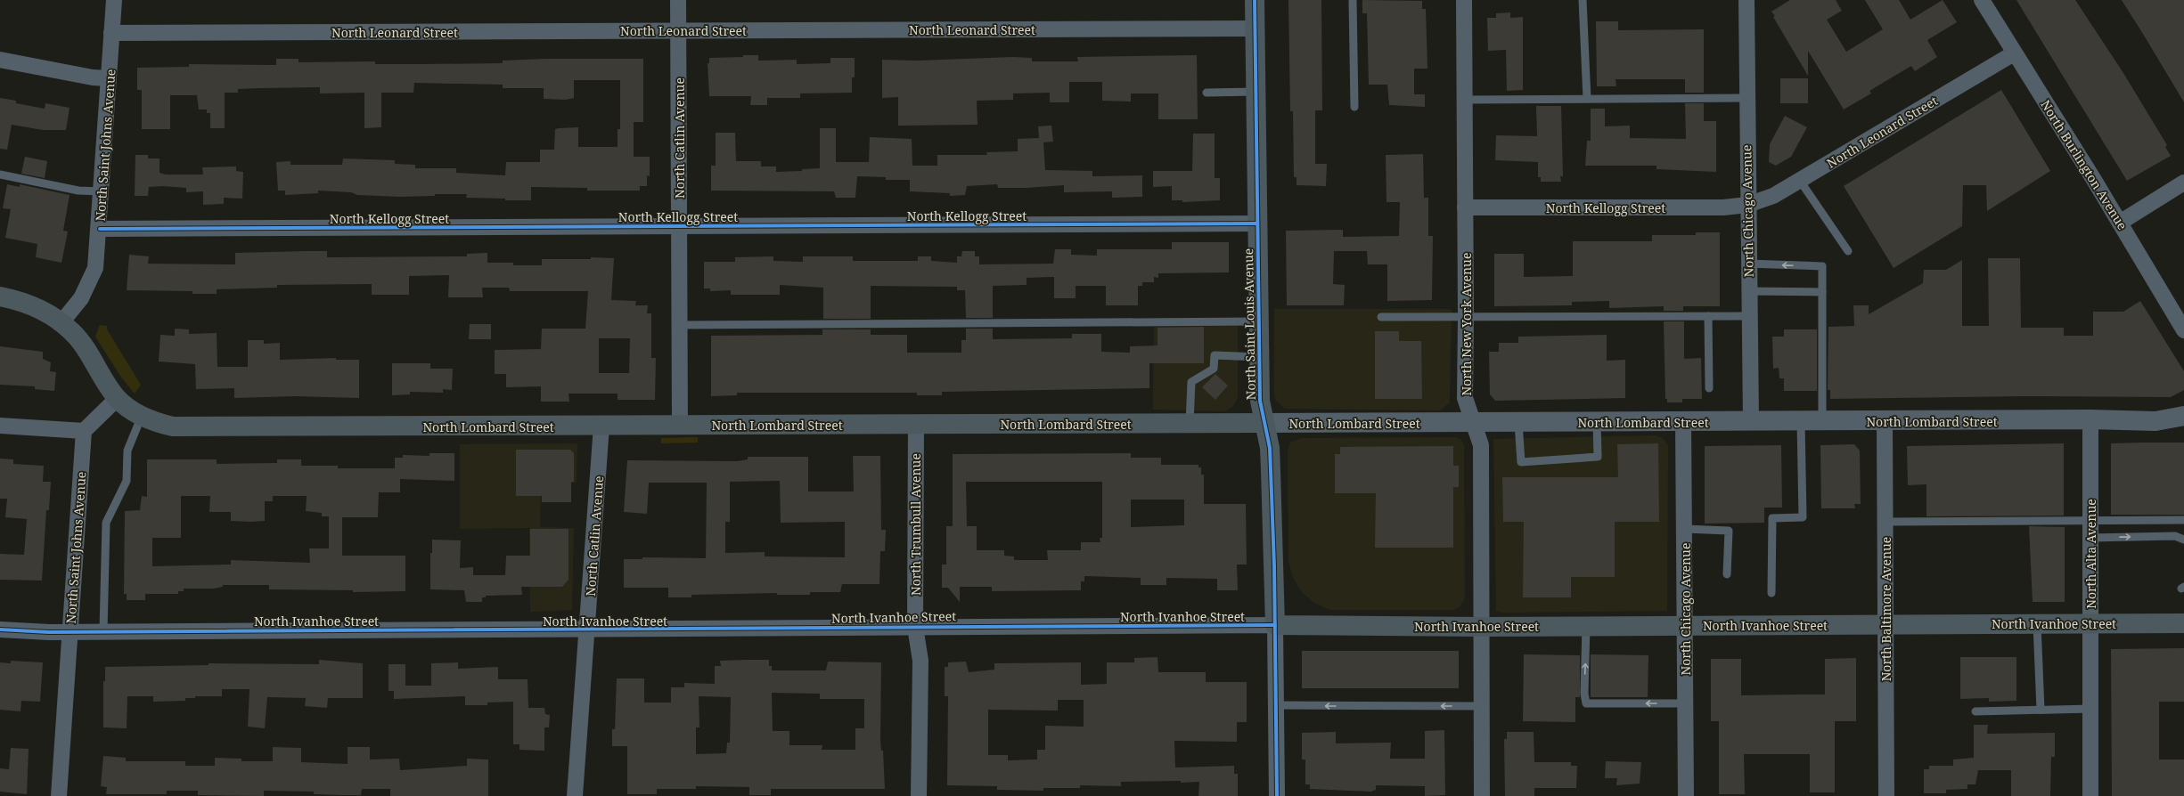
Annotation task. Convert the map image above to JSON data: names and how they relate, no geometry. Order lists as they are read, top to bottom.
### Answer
{
  "streets": {
    "main road": ["North Saint Louis Avenue", "North Lombard Street", "North Ivanhoe Street"],
    "street": [
      "North Leonard Street",
      "North Catlin Avenue",
      "North Saint Johns Avenue",
      "North Burlington Avenue",
      "North Kellogg Street",
      "North Chicago Avenue",
      "North New York Avenue",
      "North Trumbull Avenue",
      "North Alta Avenue",
      "North Baltimore Avenue"
    ]
  },
  "crossings": [
    ["North Leonard Street", "North Catlin Avenue"],
    ["North Leonard Street", "North Saint Johns Avenue"],
    ["North Leonard Street", "North Burlington Avenue"],
    ["North Leonard Street", "North Kellogg Street"],
    ["North Leonard Street", "North Chicago Avenue"],
    ["North Leonard Street", "North Saint Louis Avenue"],
    ["North Catlin Avenue", "North Kellogg Street"],
    ["North Catlin Avenue", "North Lombard Street"],
    ["North Catlin Avenue", "North Ivanhoe Street"],
    ["North Saint Johns Avenue", "North Kellogg Street"],
    ["North Saint Johns Avenue", "North Lombard Street"],
    ["North Saint Johns Avenue", "North Ivanhoe Street"],
    ["North Kellogg Street", "North Chicago Avenue"],
    ["North Kellogg Street", "North Saint Louis Avenue"],
    ["North Kellogg Street", "North New York Avenue"],
    ["North Chicago Avenue", "North Lombard Street"],
    ["North Chicago Avenue", "North Ivanhoe Street"],
    ["North Saint Louis Avenue", "North Lombard Street"],
    ["North Saint Louis Avenue", "North Ivanhoe Street"],
    ["North New York Avenue", "North Lombard Street"],
    ["North New York Avenue", "North Ivanhoe Street"],
    ["North Lombard Street", "North Trumbull Avenue"],
    ["North Lombard Street", "North Alta Avenue"],
    ["North Lombard Street", "North Baltimore Avenue"],
    ["North Trumbull Avenue", "North Ivanhoe Street"],
    ["North Alta Avenue", "North Ivanhoe Street"],
    ["North Baltimore Avenue", "North Ivanhoe Street"]
  ]
}
